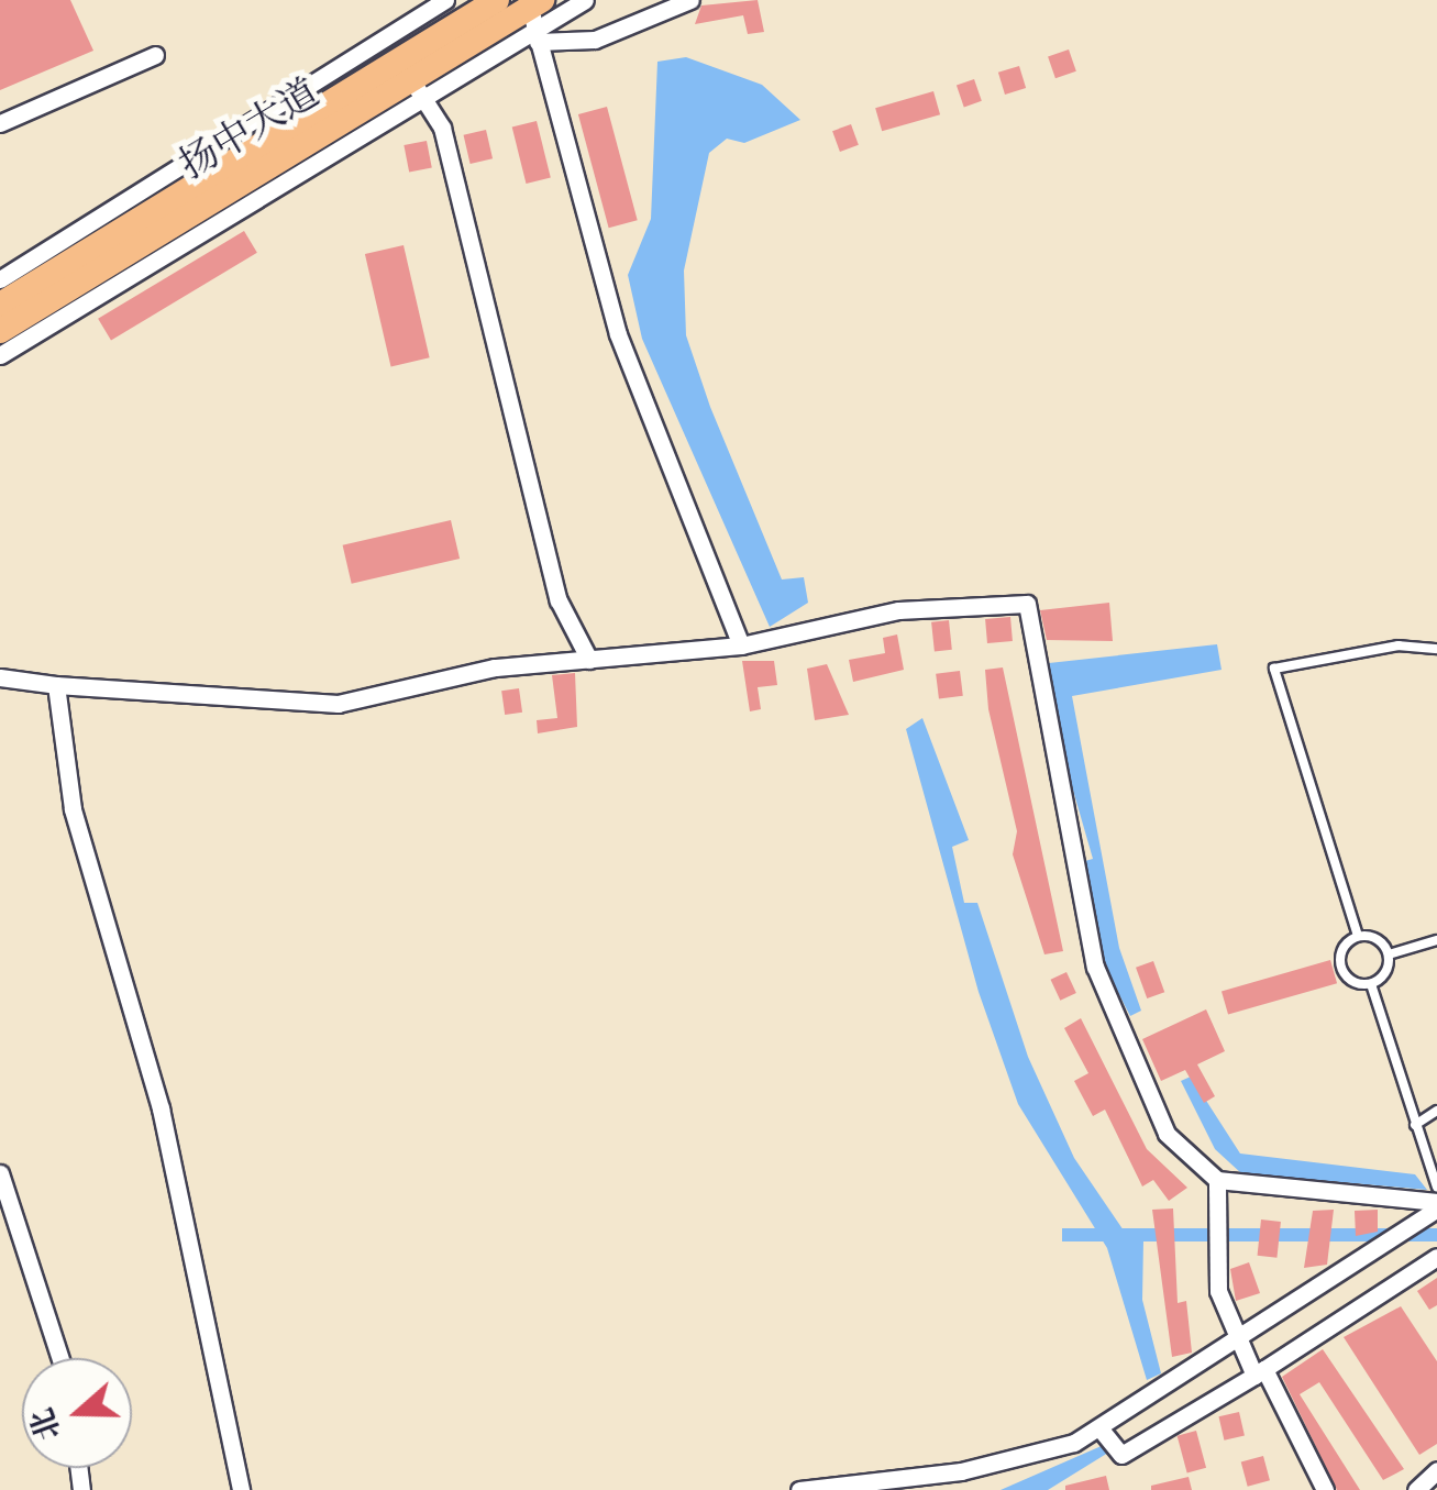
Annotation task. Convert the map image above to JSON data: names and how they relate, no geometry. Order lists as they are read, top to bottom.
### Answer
{
  "streets": {
    "main road": ["扬中大道"]
  },
  "north": "left"
}
